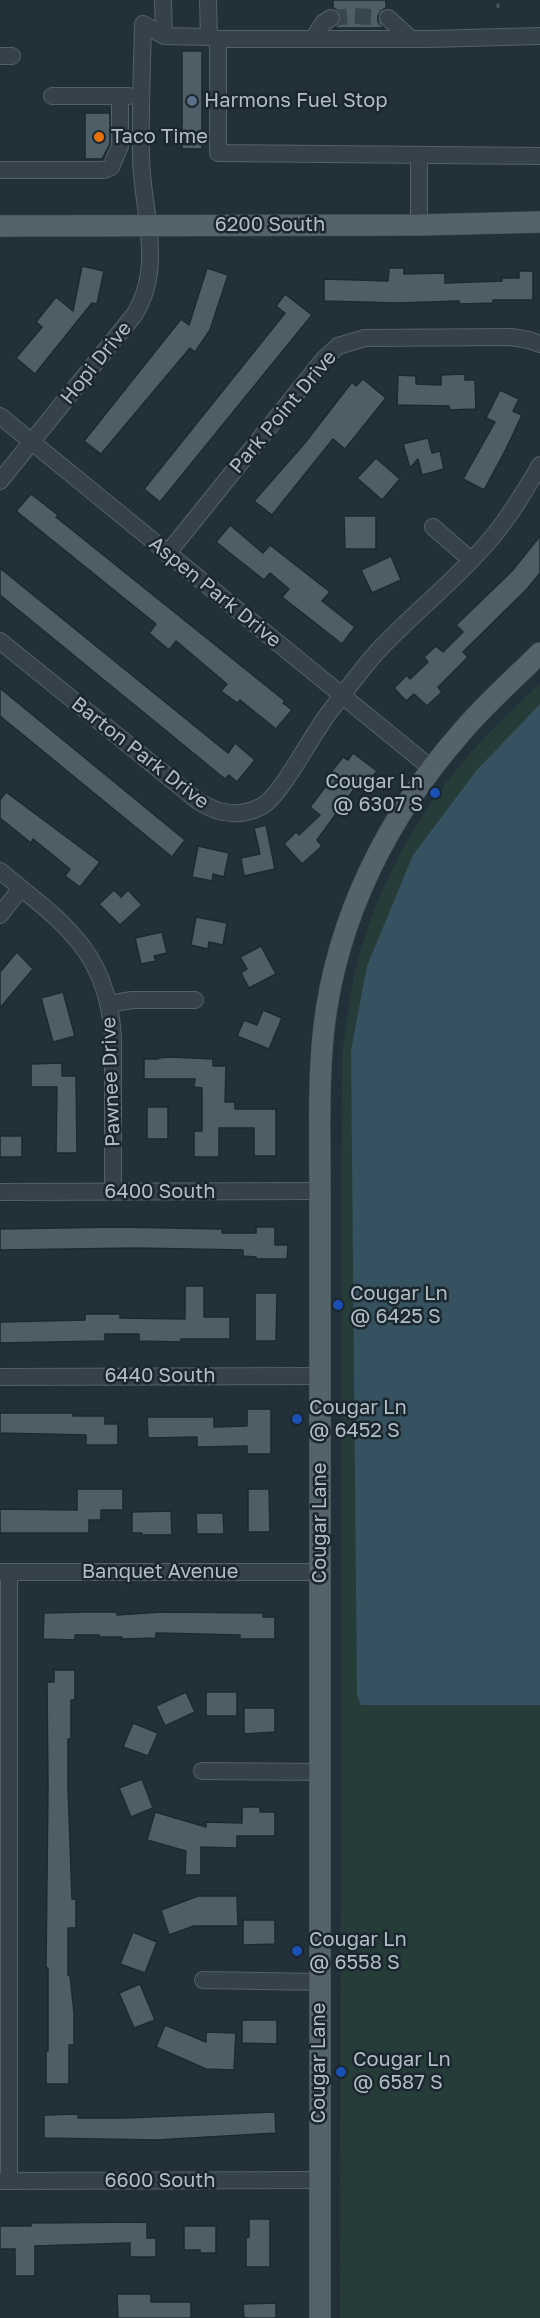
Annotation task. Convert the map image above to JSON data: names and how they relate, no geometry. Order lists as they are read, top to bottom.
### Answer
{
  "streets": {
    "main road": ["6200 South", "Cougar Lane"],
    "street": [
      "Hopi Drive",
      "Park Point Drive",
      "Aspen Park Drive",
      "Barton Park Drive",
      "Pawnee Drive",
      "6400 South",
      "6440 South",
      "Banquet Avenue",
      "6600 South"
    ]
  },
  "crossings": [
    ["6200 South", "Hopi Drive"],
    ["Hopi Drive", "Aspen Park Drive"],
    ["Park Point Drive", "Aspen Park Drive"],
    ["Aspen Park Drive", "Barton Park Drive"],
    ["Aspen Park Drive", "Cougar Lane"],
    ["Pawnee Drive", "6400 South"],
    ["6400 South", "Cougar Lane"],
    ["6440 South", "Cougar Lane"],
    ["Cougar Lane", "Banquet Avenue"],
    ["Cougar Lane", "6600 South"]
  ],
  "places": [
    "Harmons Fuel Stop",
    "Taco Time",
    "Cougar Ln @ 6307 S",
    "Cougar Ln @ 6425 S",
    "Cougar Ln @ 6452 S",
    "Cougar Ln @ 6558 S",
    "Cougar Ln @ 6587 S"
  ]
}
